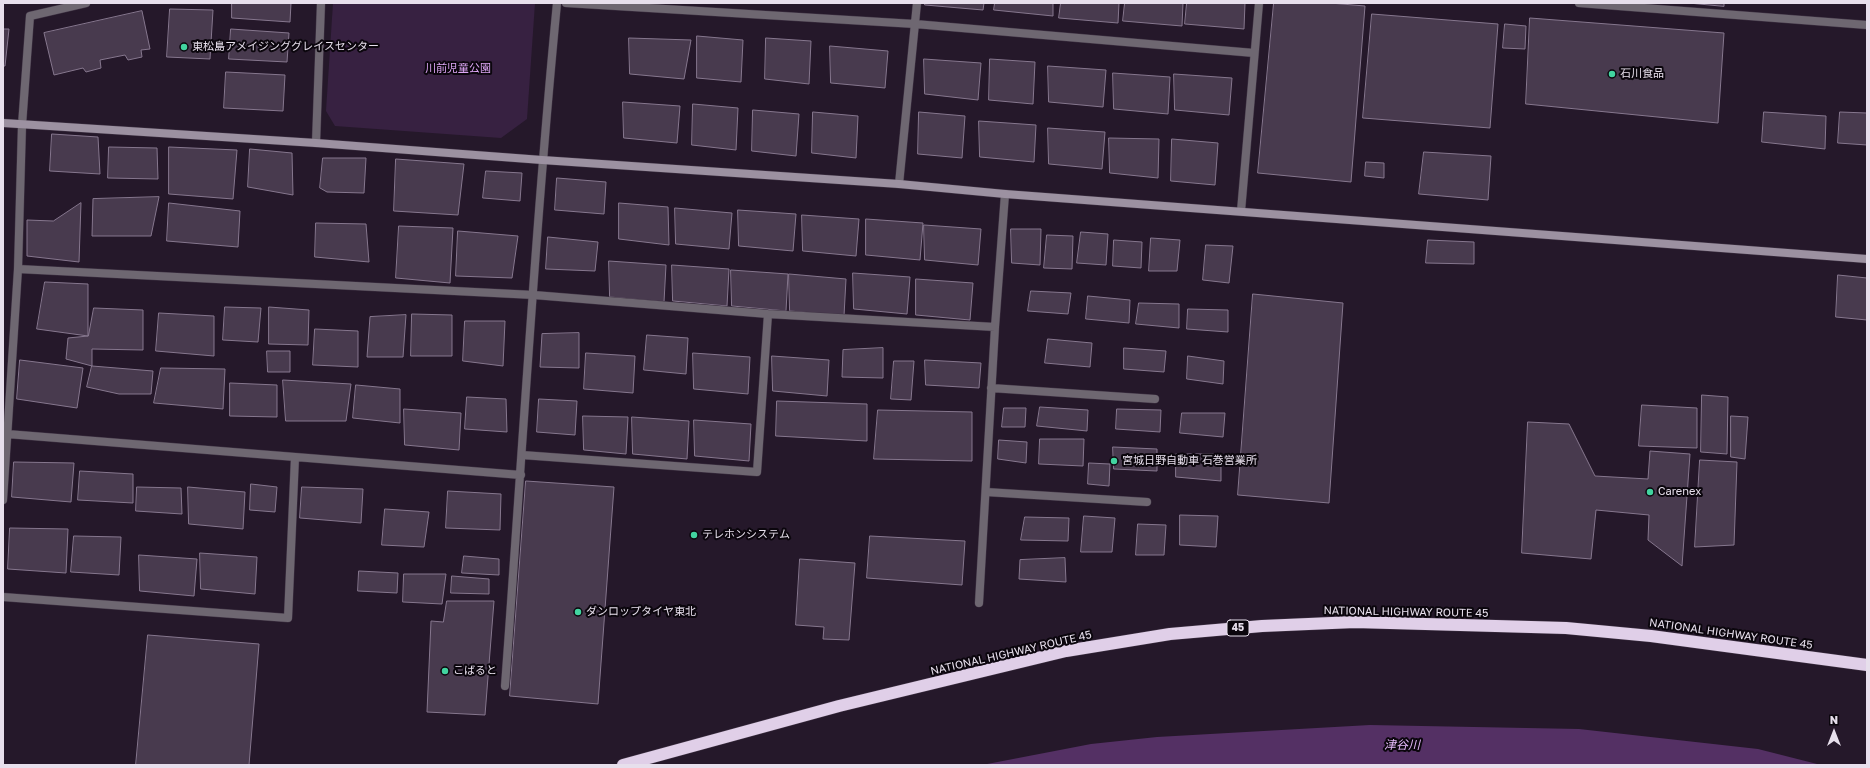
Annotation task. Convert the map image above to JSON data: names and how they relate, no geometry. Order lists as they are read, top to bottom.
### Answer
{
  "streets": {
    "highway": ["NATIONAL HIGHWAY ROUTE 45", "45"]
  },
  "water": ["津谷川"],
  "parks": ["川前児童公園"],
  "places": [
    "東松島アメイジンググレイスセンター",
    "石川食品",
    "宮城日野自動車 石巻営業所",
    "Carenex",
    "テレホンシステム",
    "ダンロップタイヤ東北",
    "こばると"
  ],
  "north": "top"
}
